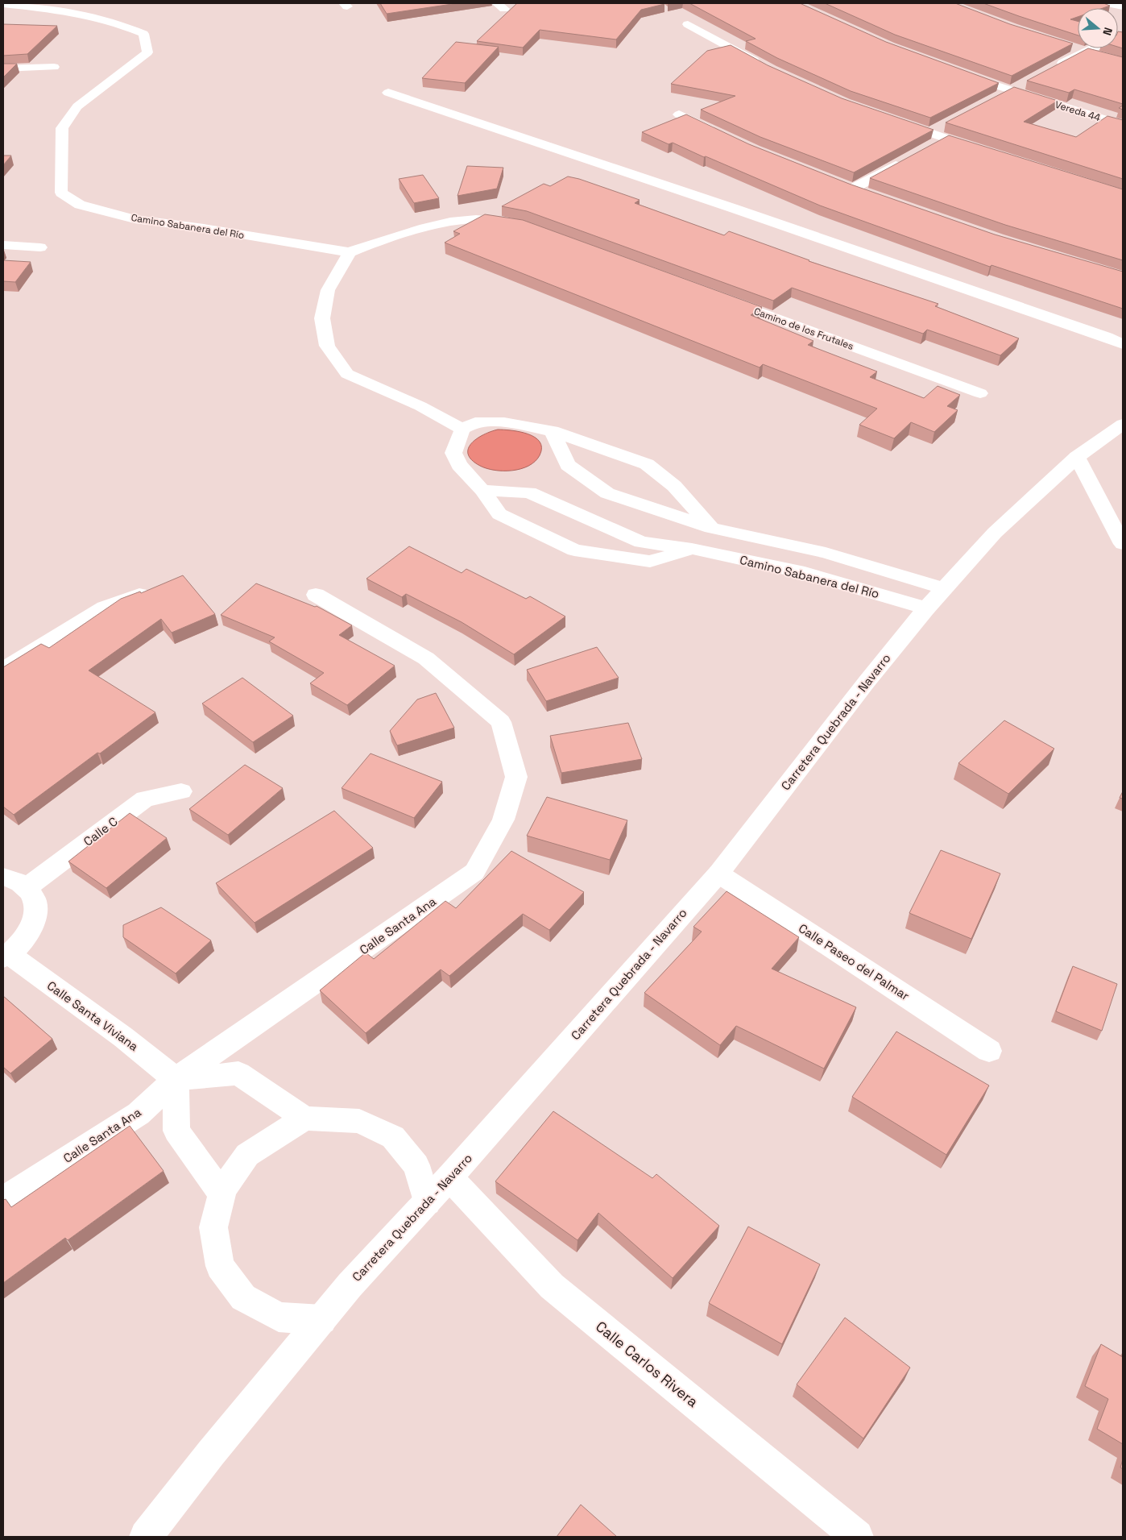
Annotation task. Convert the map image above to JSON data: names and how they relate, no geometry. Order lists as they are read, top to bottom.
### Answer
{
  "streets": {
    "street": [
      "Vereda 44",
      "Camino Sabanera del Río",
      "Camino de los Frutales",
      "Carretera Quebrada - Navarro",
      "Calle C",
      "Calle Santa Ana",
      "Calle Paseo del Palmar",
      "Calle Santa Viviana",
      "Calle Carlos Rivera"
    ]
  },
  "crossings": [
    ["Camino Sabanera del Río", "Carretera Quebrada - Navarro"],
    ["Carretera Quebrada - Navarro", "Calle Paseo del Palmar"],
    ["Carretera Quebrada - Navarro", "Calle Carlos Rivera"],
    ["Calle C", "Calle Santa Viviana"],
    ["Calle Santa Ana", "Calle Santa Viviana"]
  ],
  "north": "right"
}
